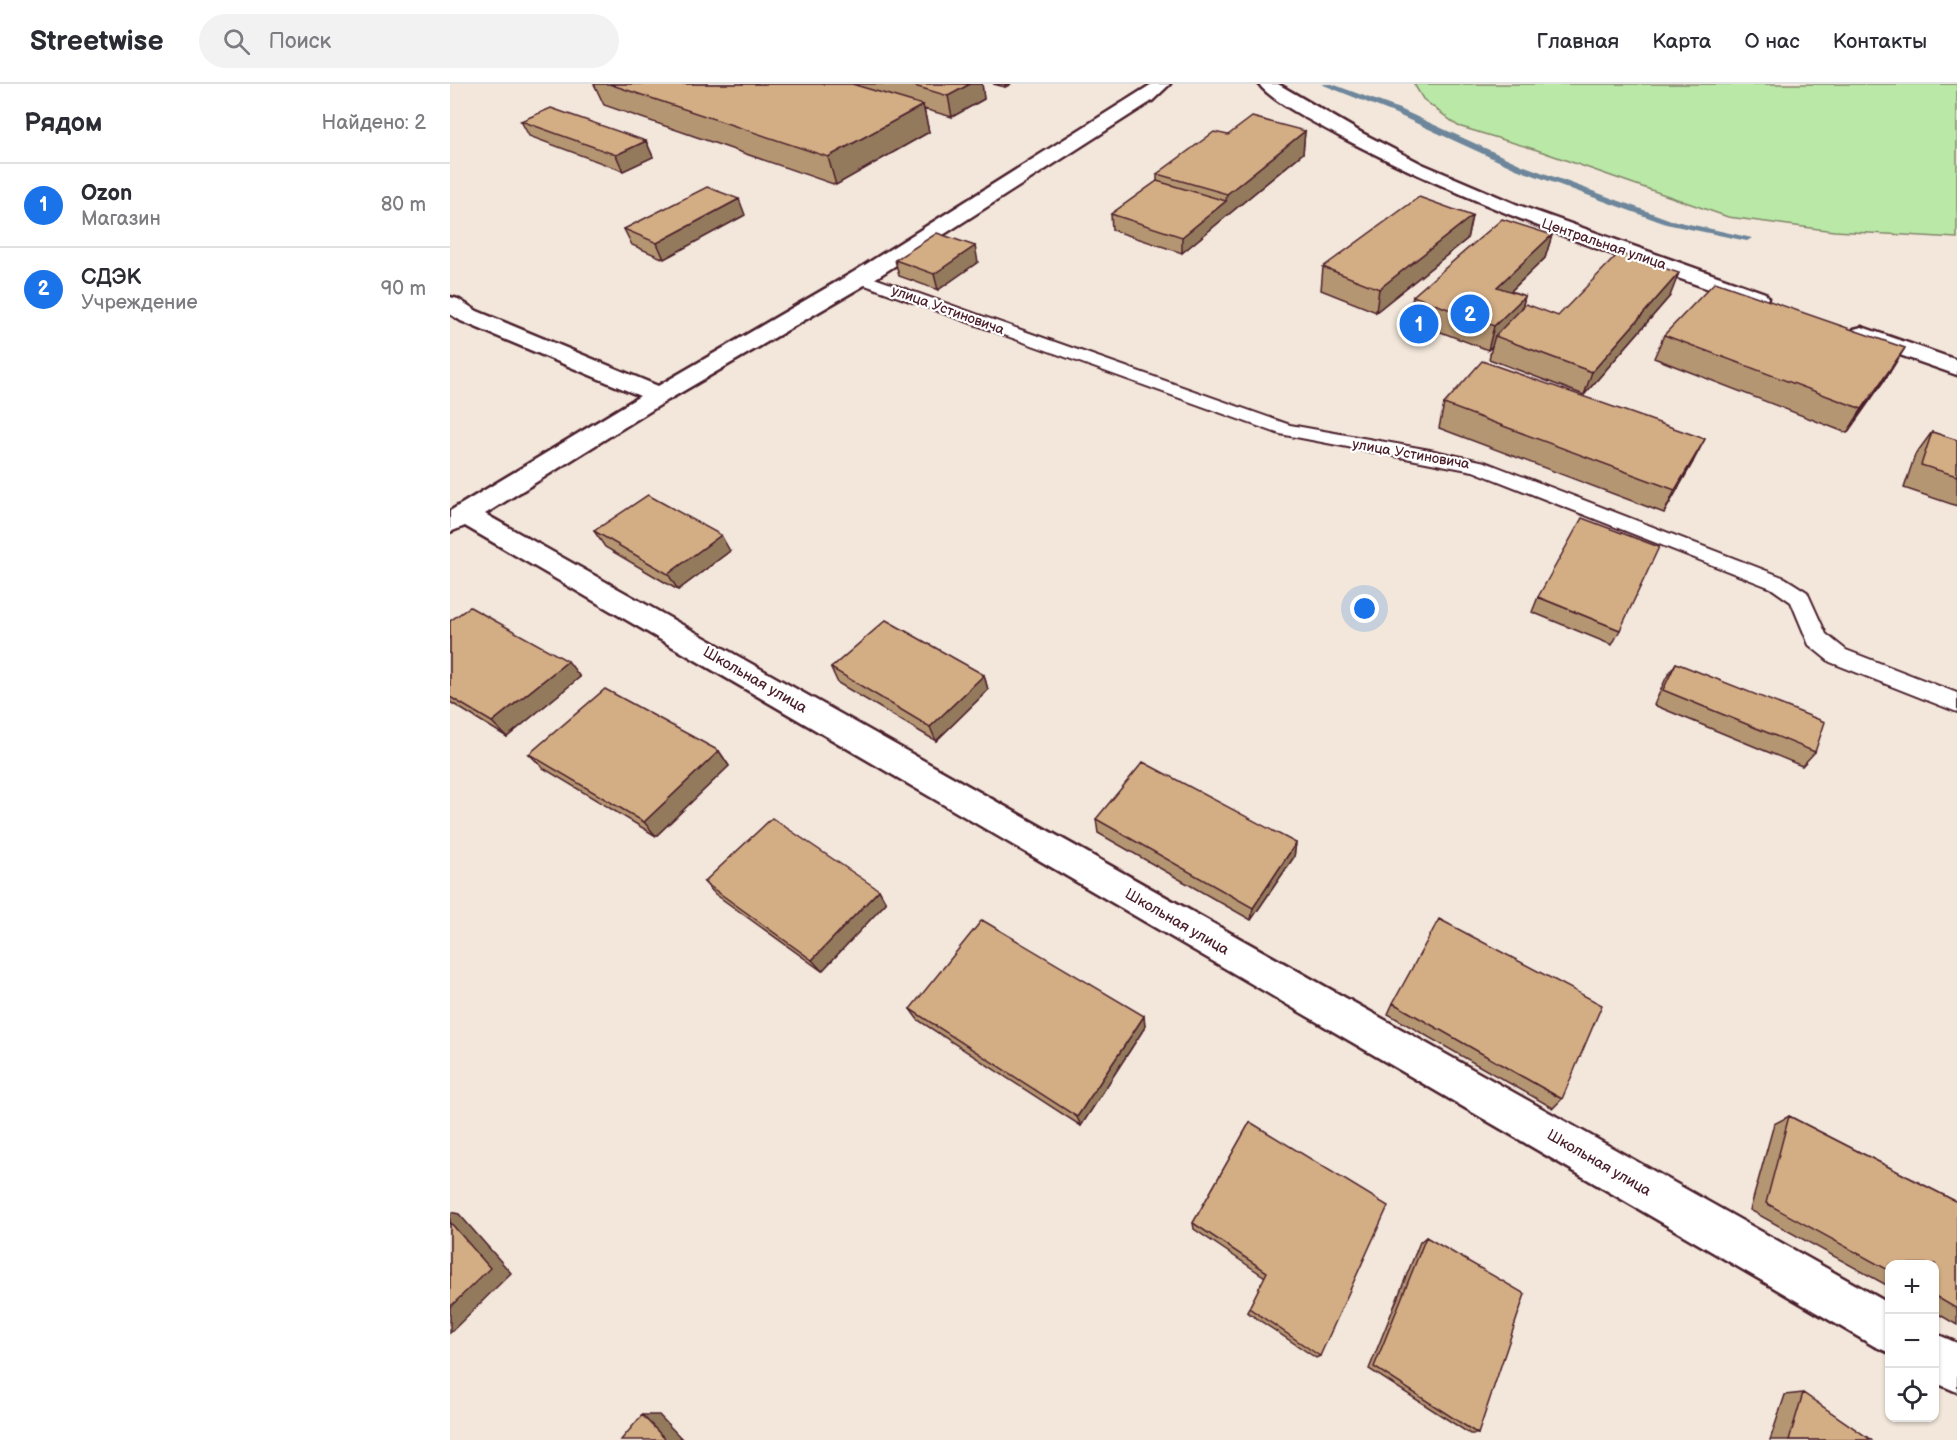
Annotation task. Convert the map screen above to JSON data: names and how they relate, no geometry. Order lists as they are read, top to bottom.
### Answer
{
  "streets": {
    "street": ["Центральная улица", "Школьная улица"],
    "lane": ["улица Устиновича"]
  },
  "page": {
    "header": "Streetwise",
    "search": "Поиск",
    "nav": [
      "Главная",
      "Карта",
      "О нас",
      "Контакты"
    ],
    "heading": ["Рядом", "Найдено: 2"],
    "list": [
      {
        "mark": "1",
        "name": "Ozon",
        "note": "Магазин",
        "value": "80 m"
      },
      {
        "mark": "2",
        "name": "СДЭК",
        "note": "Учреждение",
        "value": "90 m"
      }
    ],
    "pins": ["2", "1"],
    "map_buttons": ["+", "−"]
  }
}
